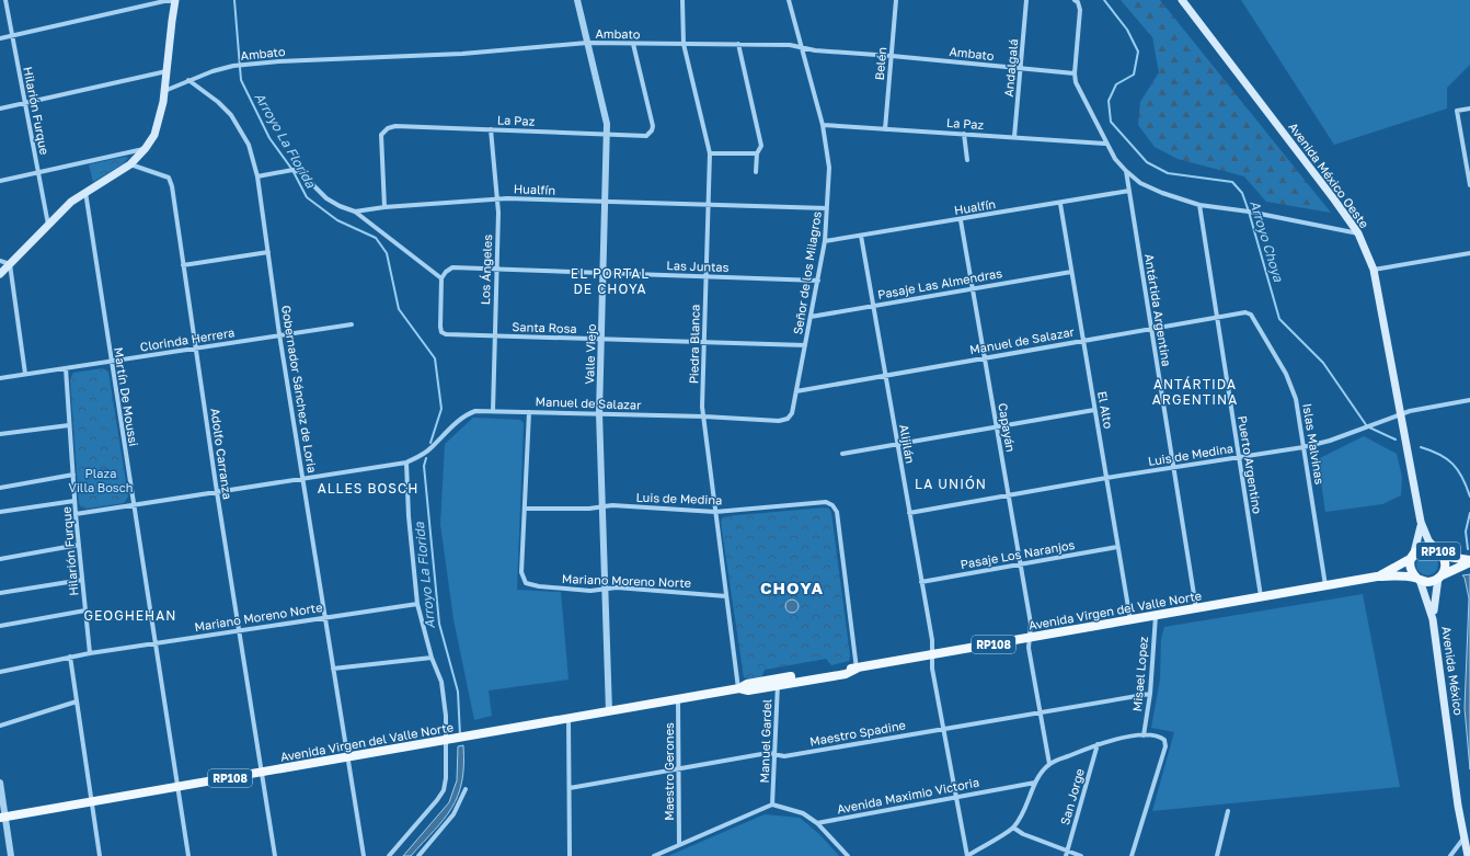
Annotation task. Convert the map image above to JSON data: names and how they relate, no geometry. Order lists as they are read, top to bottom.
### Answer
{
  "streets": {
    "main road": [
      "Avenida México Oeste",
      "RP108",
      "Avenida Virgen del Valle Norte",
      "Avenida México"
    ],
    "street": [
      "Ambato",
      "Belén",
      "Andalgalá",
      "Hilarión Furque",
      "La Paz",
      "Hualfín",
      "Las Juntas",
      "Los Ángeles",
      "Señor de los Milagros",
      "Pasaje Las Almendras",
      "Antártida Argentina",
      "Santa Rosa",
      "Clorinda Herrera",
      "Manuel de Salazar",
      "Piedra Blanca",
      "Valle Viejo",
      "Gobernador Sánchez de Loria",
      "Martín De Moussi",
      "El Alto",
      "Capayán",
      "Alijilán",
      "Islas Malvinas",
      "Adolfo Carranza",
      "Luis de Medina",
      "Puerto Argentino",
      "Pasaje Los Naranjos",
      "Mariano Moreno Norte",
      "Misael Lopez",
      "Maestro Spadine",
      "Manuel Gardel",
      "Maestro Gerones",
      "Avenida Maximio Victoria",
      "San Jorge"
    ]
  },
  "crossings": [
    ["Ambato", "Belén"],
    ["Ambato", "Andalgalá"],
    ["Ambato", "La Paz"],
    ["Ambato", "Señor de los Milagros"],
    ["Ambato", "Piedra Blanca"],
    ["Ambato", "Valle Viejo"],
    ["Ambato", "Gobernador Sánchez de Loria"],
    ["Belén", "La Paz"],
    ["Andalgalá", "La Paz"],
    ["Hilarión Furque", "Clorinda Herrera"],
    ["Hilarión Furque", "Mariano Moreno Norte"],
    ["La Paz", "Hualfín"],
    ["La Paz", "Los Ángeles"],
    ["La Paz", "Señor de los Milagros"],
    ["La Paz", "Valle Viejo"],
    ["Avenida México Oeste", "Luis de Medina"],
    ["Avenida México Oeste", "RP108"],
    ["Avenida México Oeste", "Avenida Virgen del Valle Norte"],
    ["Avenida México Oeste", "Avenida México"],
    ["Hualfín", "Los Ángeles"],
    ["Hualfín", "Señor de los Milagros"],
    ["Hualfín", "Antártida Argentina"],
    ["Hualfín", "Piedra Blanca"],
    ["Hualfín", "Valle Viejo"],
    ["Hualfín", "El Alto"],
    ["Hualfín", "Capayán"],
    ["Hualfín", "Alijilán"],
    ["Las Juntas", "Los Ángeles"],
    ["Las Juntas", "Señor de los Milagros"],
    ["Las Juntas", "Santa Rosa"],
    ["Las Juntas", "Piedra Blanca"],
    ["Las Juntas", "Valle Viejo"],
    ["Los Ángeles", "Santa Rosa"],
    ["Los Ángeles", "Manuel de Salazar"],
    ["Señor de los Milagros", "Pasaje Las Almendras"],
    ["Señor de los Milagros", "Santa Rosa"],
    ["Señor de los Milagros", "Manuel de Salazar"],
    ["Pasaje Las Almendras", "El Alto"],
    ["Pasaje Las Almendras", "Capayán"],
    ["Pasaje Las Almendras", "Alijilán"],
    ["Antártida Argentina", "Manuel de Salazar"],
    ["Antártida Argentina", "Luis de Medina"],
    ["Antártida Argentina", "Avenida Virgen del Valle Norte"],
    ["Santa Rosa", "Piedra Blanca"],
    ["Santa Rosa", "Valle Viejo"],
    ["Clorinda Herrera", "Gobernador Sánchez de Loria"],
    ["Clorinda Herrera", "Martín De Moussi"],
    ["Clorinda Herrera", "Adolfo Carranza"],
    ["Manuel de Salazar", "Piedra Blanca"],
    ["Manuel de Salazar", "Valle Viejo"],
    ["Manuel de Salazar", "El Alto"],
    ["Manuel de Salazar", "Capayán"],
    ["Manuel de Salazar", "Alijilán"],
    ["Manuel de Salazar", "Islas Malvinas"],
    ["Manuel de Salazar", "Puerto Argentino"],
    ["Piedra Blanca", "Luis de Medina"],
    ["Piedra Blanca", "Mariano Moreno Norte"],
    ["Piedra Blanca", "Avenida Virgen del Valle Norte"],
    ["Valle Viejo", "Luis de Medina"],
    ["Valle Viejo", "Mariano Moreno Norte"],
    ["Valle Viejo", "Avenida Virgen del Valle Norte"],
    ["Gobernador Sánchez de Loria", "Mariano Moreno Norte"],
    ["Gobernador Sánchez de Loria", "Avenida Virgen del Valle Norte"],
    ["Martín De Moussi", "Mariano Moreno Norte"],
    ["Martín De Moussi", "Avenida Virgen del Valle Norte"],
    ["El Alto", "Luis de Medina"],
    ["El Alto", "Pasaje Los Naranjos"],
    ["El Alto", "Avenida Virgen del Valle Norte"],
    ["Capayán", "Luis de Medina"],
    ["Capayán", "Pasaje Los Naranjos"],
    ["Capayán", "Avenida Virgen del Valle Norte"],
    ["Capayán", "Maestro Spadine"],
    ["Alijilán", "Luis de Medina"],
    ["Alijilán", "Pasaje Los Naranjos"],
    ["Alijilán", "Avenida Virgen del Valle Norte"],
    ["Alijilán", "Maestro Spadine"],
    ["Alijilán", "Avenida Maximio Victoria"],
    ["Islas Malvinas", "Luis de Medina"],
    ["Islas Malvinas", "Avenida Virgen del Valle Norte"],
    ["Adolfo Carranza", "Mariano Moreno Norte"],
    ["Adolfo Carranza", "Avenida Virgen del Valle Norte"],
    ["Luis de Medina", "Puerto Argentino"],
    ["Luis de Medina", "Mariano Moreno Norte"],
    ["Luis de Medina", "Avenida Virgen del Valle Norte"],
    ["Puerto Argentino", "Avenida Virgen del Valle Norte"],
    ["RP108", "Avenida Virgen del Valle Norte"],
    ["RP108", "Avenida México"],
    ["Avenida Virgen del Valle Norte", "Avenida México"],
    ["Avenida Virgen del Valle Norte", "Misael Lopez"],
    ["Avenida Virgen del Valle Norte", "Manuel Gardel"],
    ["Avenida Virgen del Valle Norte", "Maestro Gerones"],
    ["Misael Lopez", "Maestro Spadine"],
    ["Maestro Spadine", "Manuel Gardel"],
    ["Maestro Spadine", "Maestro Gerones"]
  ],
  "districts": [
    "EL PORTAL DE CHOYA",
    "ANTÁRTIDA ARGENTINA",
    "LA UNIÓN",
    "ALLES BOSCH",
    "CHOYA",
    "GEOGHEHAN"
  ],
  "water": ["Arroyo La Florida", "Arroyo Choya"],
  "parks": ["Plaza Villa Bosch"]
}
